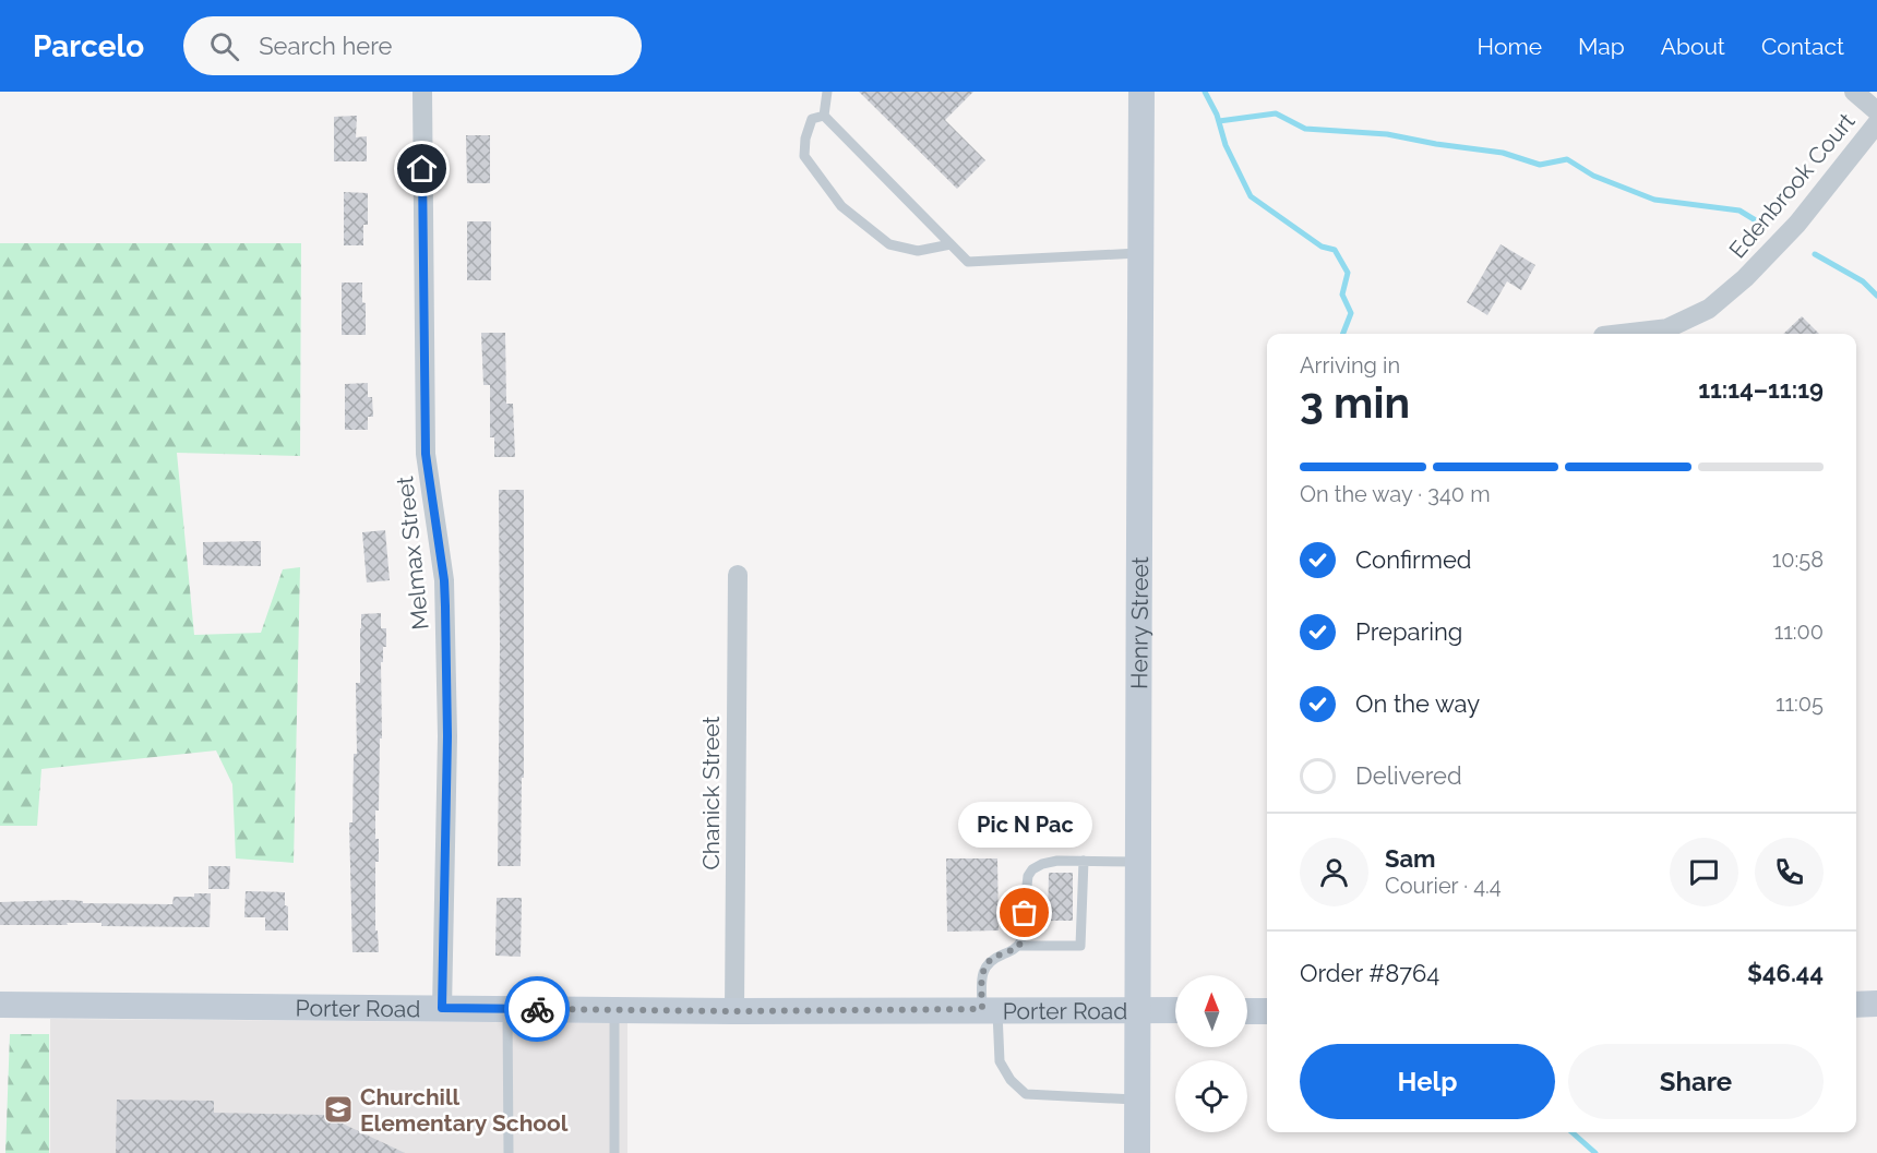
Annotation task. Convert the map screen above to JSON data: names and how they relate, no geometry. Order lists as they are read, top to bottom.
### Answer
{
  "streets": {
    "street": [
      "Edenbrook Court",
      "Melmax Street",
      "Henry Street",
      "Chanick Street",
      "Porter Road"
    ]
  },
  "crossings": [
    ["Melmax Street", "Porter Road"],
    ["Henry Street", "Porter Road"],
    ["Chanick Street", "Porter Road"]
  ],
  "places": {
    "other": ["Pic N Pac"],
    "school or university": ["Churchill Elementary School"]
  },
  "north": "top",
  "page": {
    "header": "Parcelo",
    "search": "Search here",
    "nav": [
      "Home",
      "Map",
      "About",
      "Contact"
    ],
    "heading": ["3 min", "Arriving in", "11:14–11:19"],
    "panel": [
      "Sam",
      "Courier · 4.4",
      "Order #8764",
      "$46.44"
    ],
    "bar": "On the way · 340 m",
    "list": [
      ["Confirmed", "10:58"],
      ["Preparing", "11:00"],
      ["On the way", "11:05"],
      "Delivered"
    ],
    "bubble": "Pic N Pac",
    "buttons": ["Help", "Share"]
  }
}
